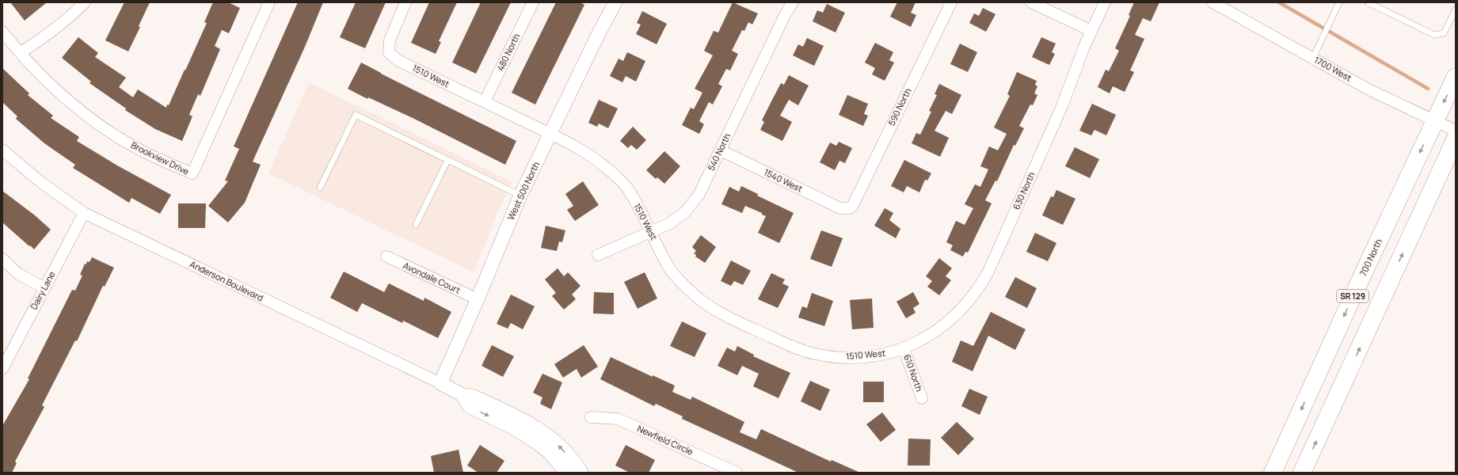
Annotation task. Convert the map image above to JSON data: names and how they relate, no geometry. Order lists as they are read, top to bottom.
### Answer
{
  "streets": {
    "main road": ["700 North", "SR 129"],
    "street": [
      "480 North",
      "1700 West",
      "1510 West",
      "590 North",
      "540 North",
      "Brookview Drive",
      "1540 West",
      "West 500 North",
      "630 North",
      "Avondale Court",
      "Anderson Boulevard",
      "Dairy Lane",
      "610 North",
      "Newfield Circle"
    ]
  },
  "crossings": [
    ["480 North", "1510 West"],
    ["1700 West", "700 North"],
    ["1510 West", "540 North"],
    ["1510 West", "West 500 North"],
    ["1510 West", "630 North"],
    ["1510 West", "610 North"],
    ["590 North", "1540 West"],
    ["540 North", "1540 West"],
    ["West 500 North", "Avondale Court"],
    ["West 500 North", "Anderson Boulevard"],
    ["630 North", "610 North"],
    ["Anderson Boulevard", "Dairy Lane"]
  ]
}
